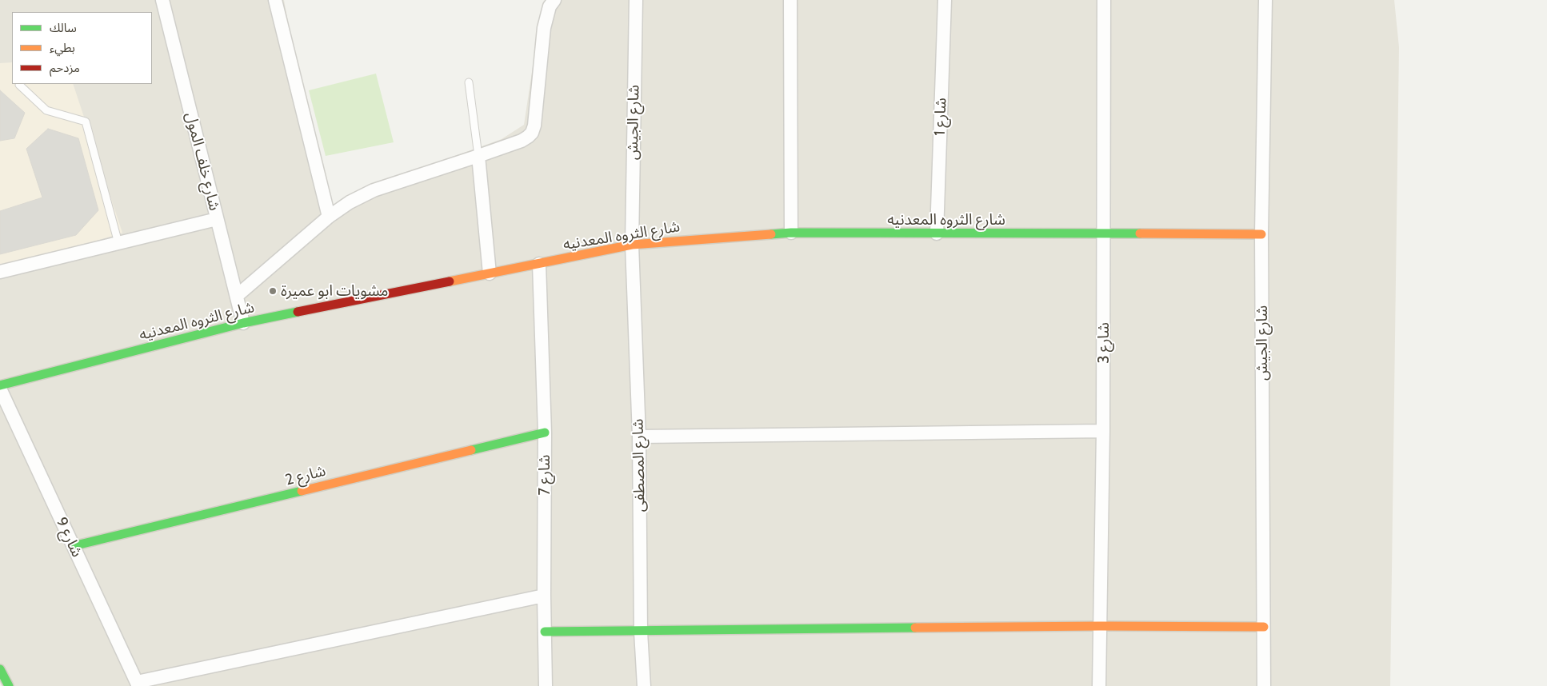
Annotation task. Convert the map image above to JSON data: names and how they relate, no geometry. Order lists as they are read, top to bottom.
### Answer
{
  "streets": {
    "street": [
      "شارع 1",
      "شارع الجيش",
      "شارع خلف المول",
      "شارع الثروه المعدنيه",
      "شارع 3",
      "شارع المصطفى",
      "شارع 7",
      "شارع 2",
      "شارع 9"
    ]
  },
  "crossings": [
    ["شارع 1", "شارع الثروه المعدنيه"],
    ["شارع الجيش", "شارع الثروه المعدنيه"],
    ["شارع الجيش", "شارع المصطفى"],
    ["شارع خلف المول", "شارع الثروه المعدنيه"],
    ["شارع الثروه المعدنيه", "شارع 3"],
    ["شارع الثروه المعدنيه", "شارع المصطفى"],
    ["شارع الثروه المعدنيه", "شارع 7"],
    ["شارع الثروه المعدنيه", "شارع 9"],
    ["شارع 7", "شارع 2"],
    ["شارع 2", "شارع 9"]
  ],
  "places": ["مشويات ابو عميرة"],
  "legend": ["سالك", "بطيء", "مزدحم"]
}
